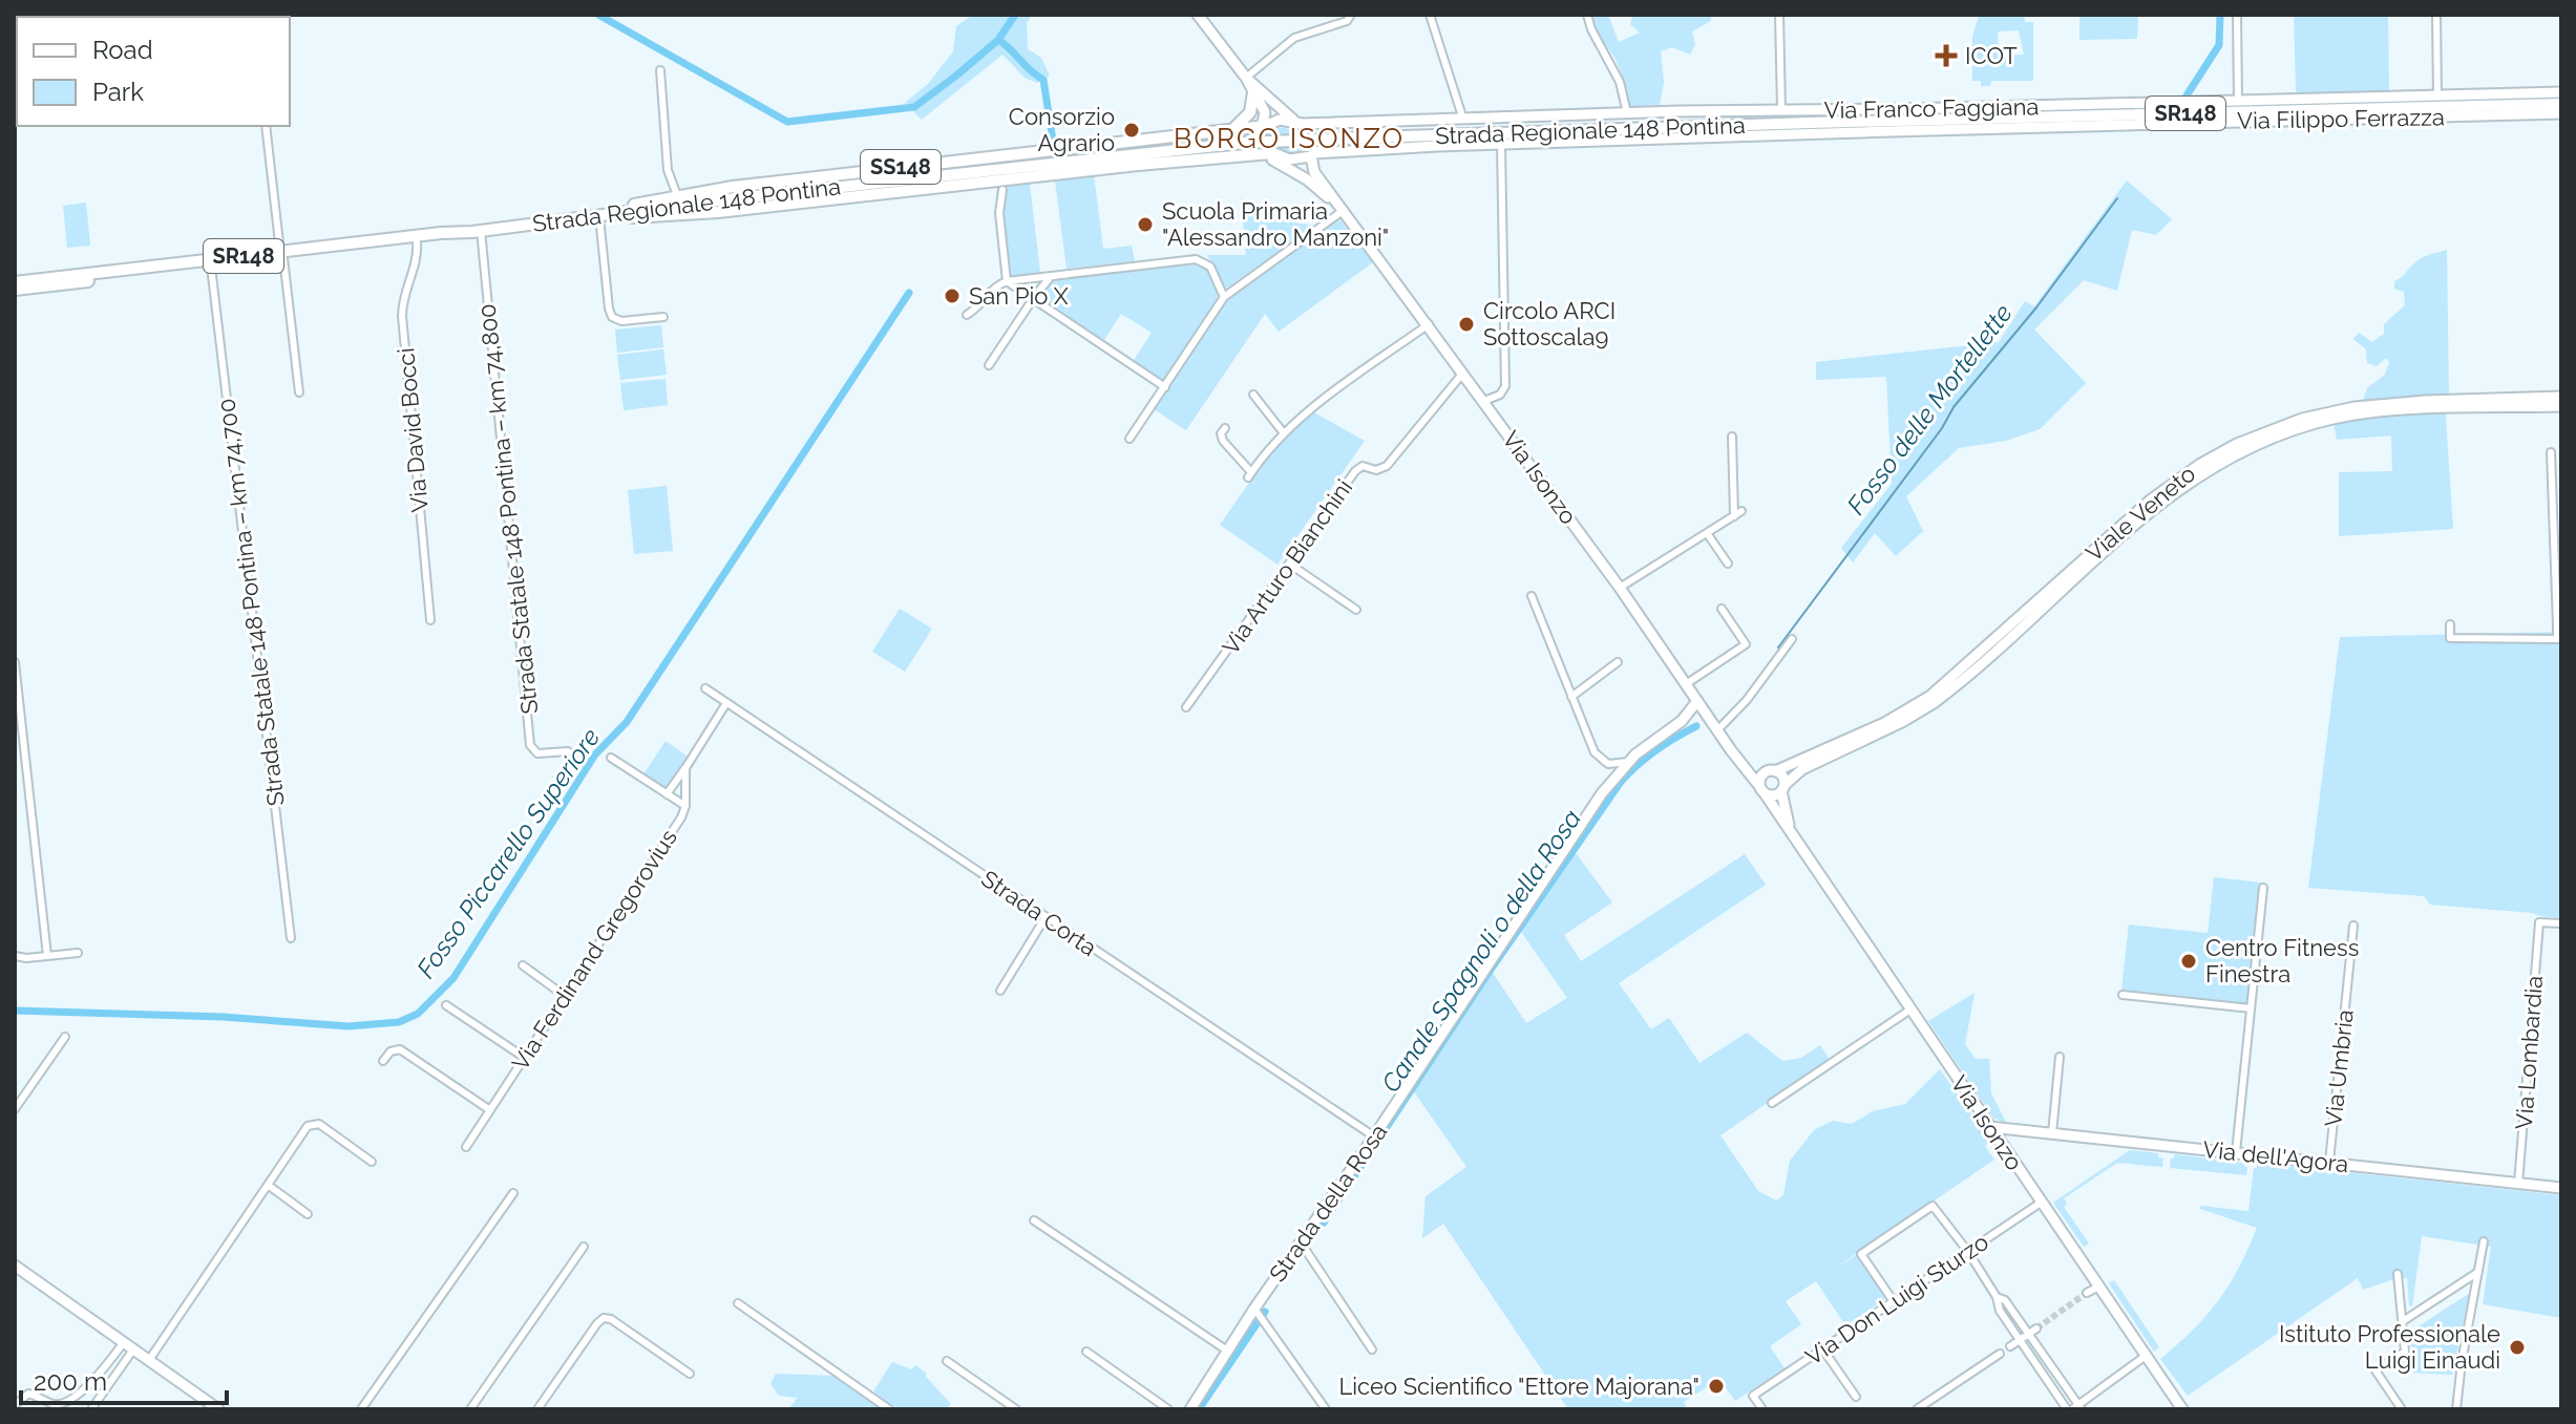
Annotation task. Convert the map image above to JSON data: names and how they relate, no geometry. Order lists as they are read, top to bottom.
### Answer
{
  "streets": {
    "main road": ["SR148", "Strada Regionale 148 Pontina", "SS148"],
    "street": [
      "Via Franco Faggiana",
      "Via Filippo Ferrazza",
      "Via David Bocci",
      "Via Isonzo",
      "Strada Statale 148 Pontina – km 74,800",
      "Viale Veneto",
      "Via Arturo Bianchini",
      "Strada Statale 148 Pontina – km 74,700",
      "Strada Corta",
      "Via Ferdinand Gregorovius",
      "Via Lombardia",
      "Via Umbria",
      "Via dell'Agora",
      "Strada della Rosa",
      "Via Don Luigi Sturzo"
    ]
  },
  "crossings": [
    ["Via Franco Faggiana", "Via Filippo Ferrazza"],
    ["Via Franco Faggiana", "SS148"],
    ["Via Filippo Ferrazza", "SS148"],
    ["Strada Regionale 148 Pontina", "SS148"],
    ["Strada Regionale 148 Pontina", "Via David Bocci"],
    ["Strada Regionale 148 Pontina", "Strada Statale 148 Pontina – km 74,800"],
    ["Strada Regionale 148 Pontina", "Strada Statale 148 Pontina – km 74,700"],
    ["Via Isonzo", "Viale Veneto"],
    ["Via Isonzo", "Via Arturo Bianchini"],
    ["Via Isonzo", "Via dell'Agora"],
    ["Via Isonzo", "Strada della Rosa"],
    ["Via Isonzo", "Via Don Luigi Sturzo"],
    ["Strada Corta", "Strada della Rosa"],
    ["Via Lombardia", "Via dell'Agora"],
    ["Via Umbria", "Via dell'Agora"]
  ],
  "districts": ["BORGO ISONZO"],
  "water": ["Fosso delle Mortellette", "Fosso Piccarello Superiore", "Canale Spagnoli o della Rosa"],
  "places": {
    "health": ["ICOT"],
    "other": [
      "Consorzio Agrario",
      "Scuola Primaria \"Alessandro Manzoni\"",
      "San Pio X",
      "Circolo ARCI Sottoscala9",
      "Centro Fitness Finestra",
      "Istituto Professionale Luigi Einaudi",
      "Liceo Scientifico \"Ettore Majorana\""
    ]
  },
  "legend": ["Road", "Park"],
  "scale_bar": "200 m"
}
